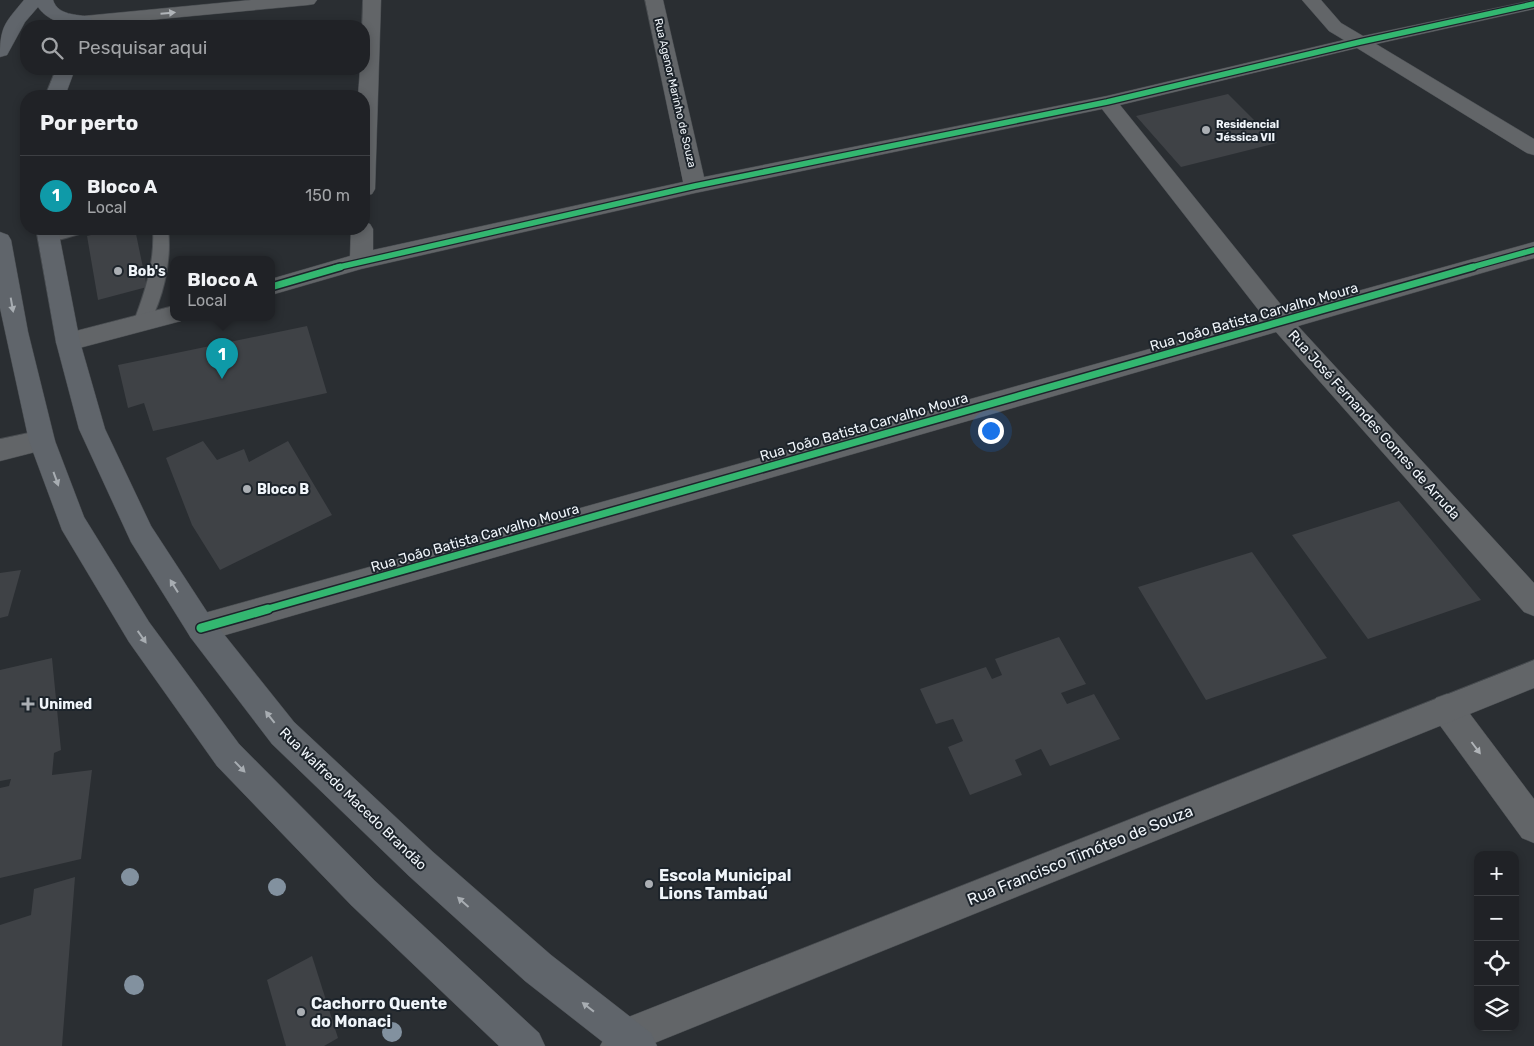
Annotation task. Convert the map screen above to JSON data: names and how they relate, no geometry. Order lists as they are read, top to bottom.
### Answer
{
  "streets": {
    "main road": ["Rua Walfredo Macedo Brandão"],
    "street": [
      "Rua Agenor Marinho de Souza",
      "Rua João Batista Carvalho Moura",
      "Rua José Fernandes Gomes de Arruda",
      "Rua Francisco Timóteo de Souza"
    ]
  },
  "crossings": [
    ["Rua João Batista Carvalho Moura", "Rua José Fernandes Gomes de Arruda"],
    ["Rua João Batista Carvalho Moura", "Rua Walfredo Macedo Brandão"],
    ["Rua Walfredo Macedo Brandão", "Rua Francisco Timóteo de Souza"]
  ],
  "places": {
    "other": [
      "Residencial Jéssica VII",
      "Bob's",
      "Bloco B",
      "Escola Municipal Lions Tambaú",
      "Cachorro Quente do Monaci"
    ],
    "health": ["Unimed"]
  },
  "page": {
    "search": "Pesquisar aqui",
    "heading": "Por perto",
    "list": [
      {
        "mark": "1",
        "name": "Bloco A",
        "note": "Local",
        "value": "150 m"
      }
    ],
    "popup": ["Bloco A", "Local"],
    "pins": "1",
    "map_buttons": ["+", "−"]
  }
}
